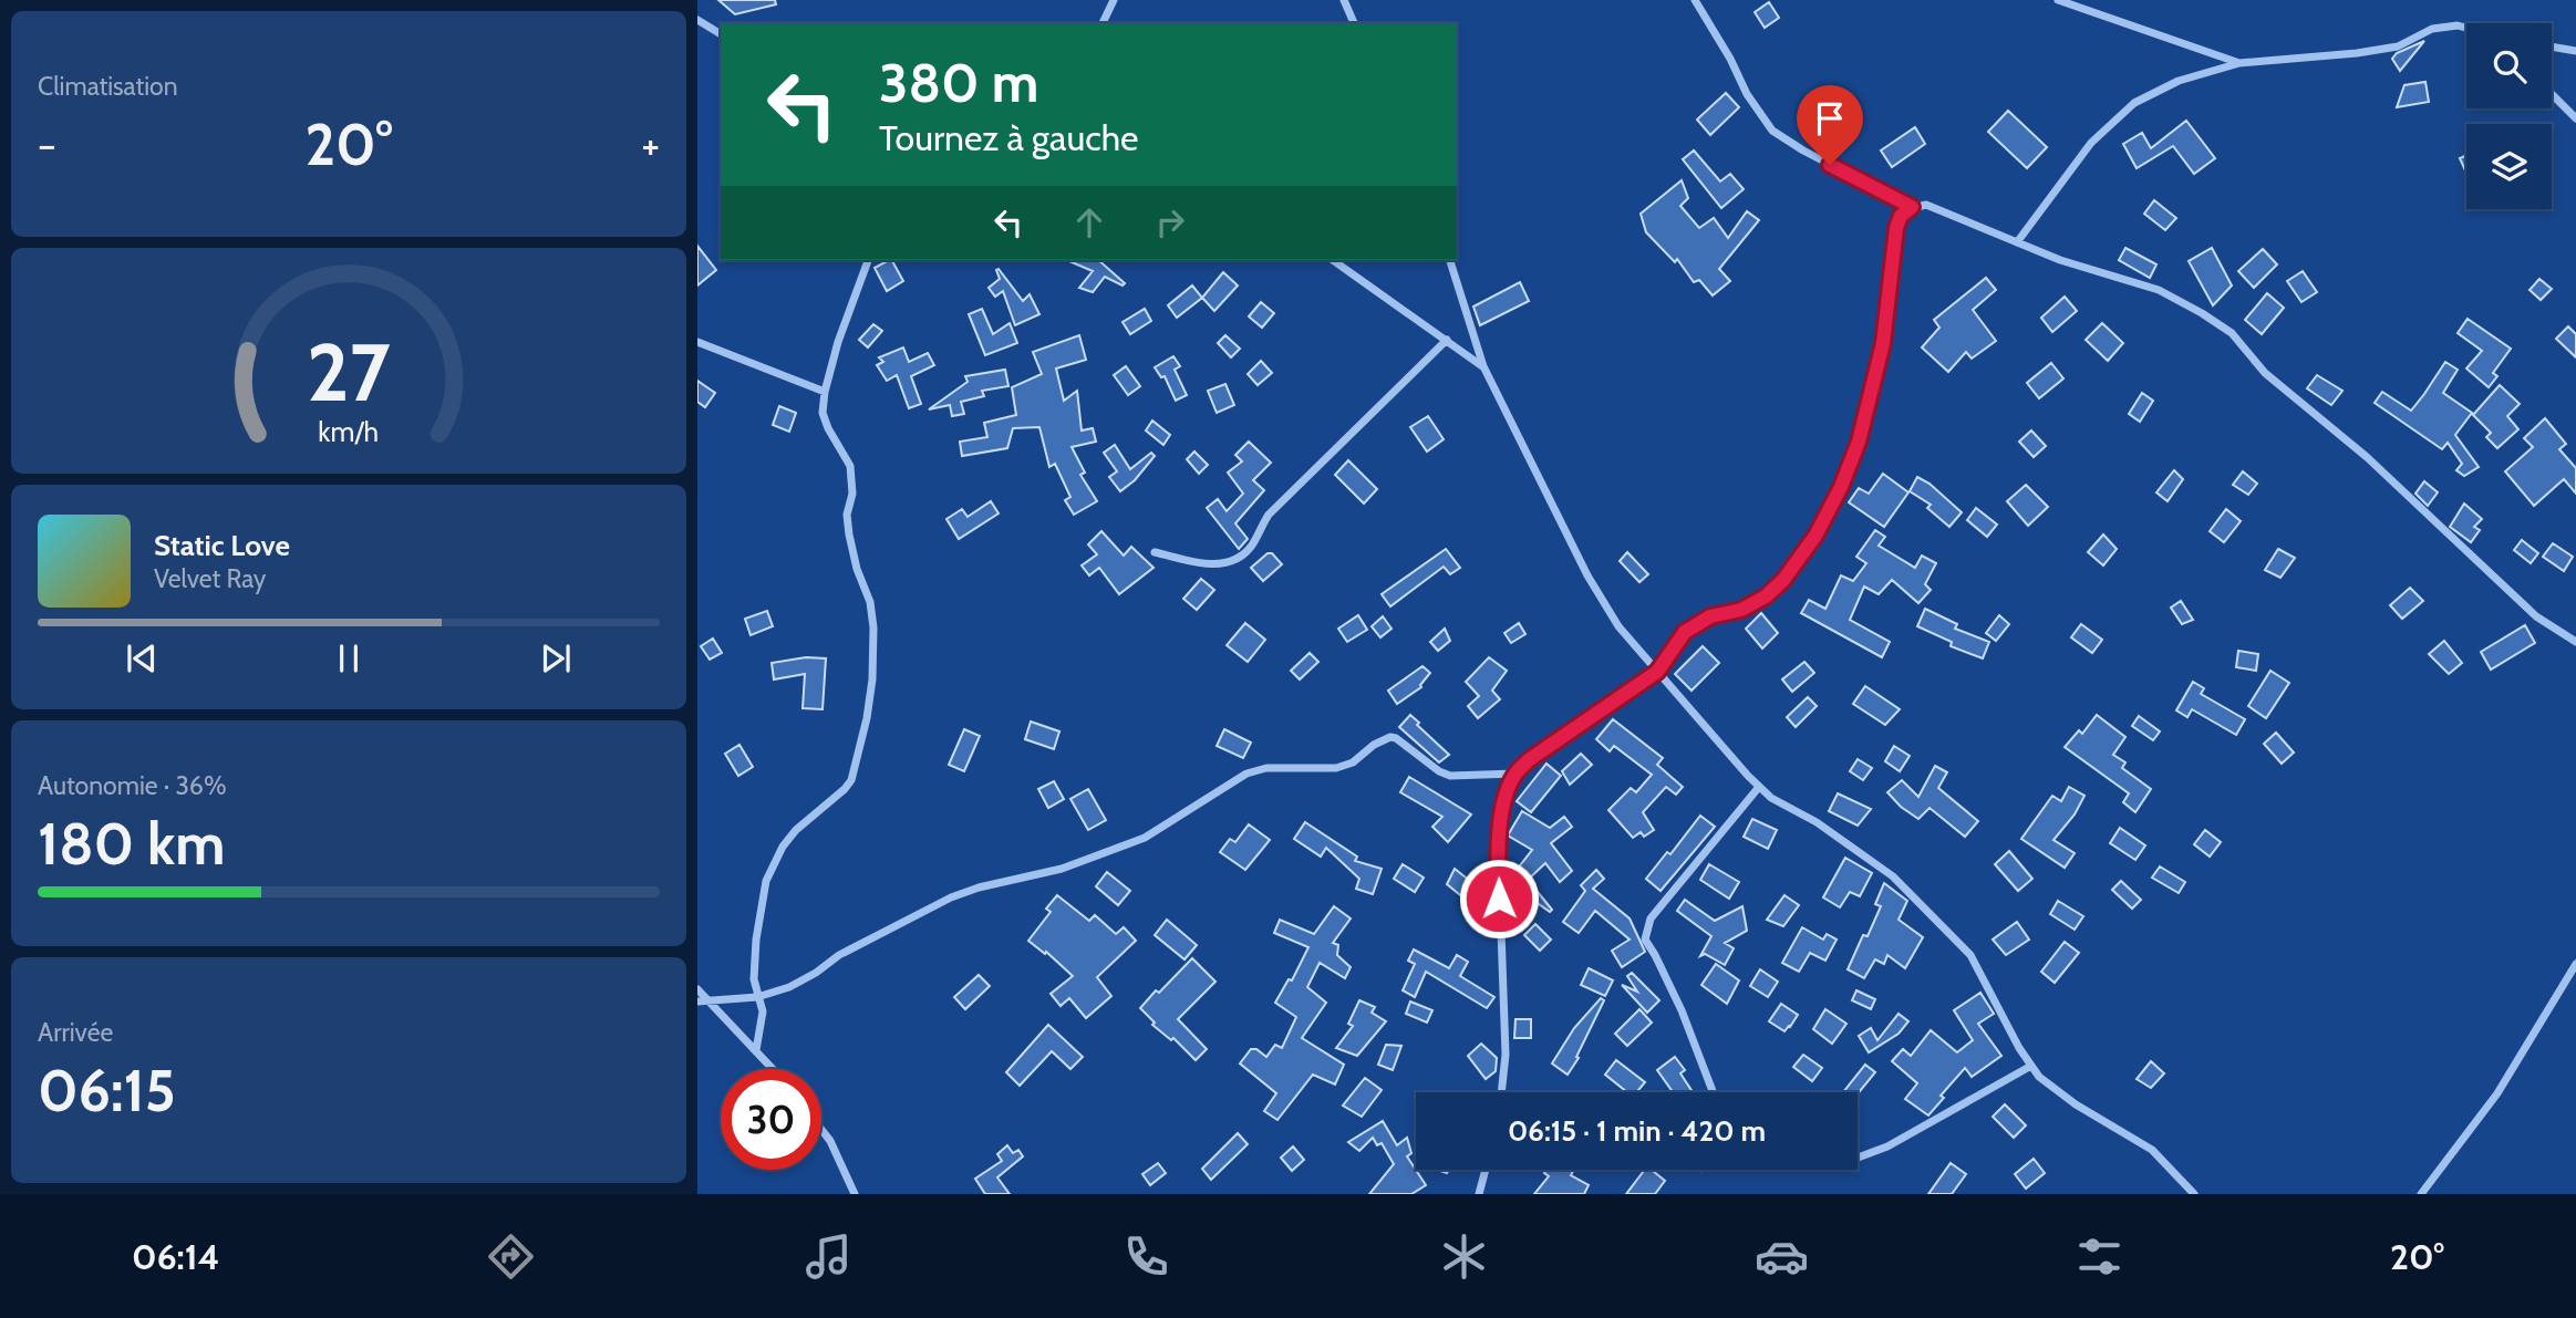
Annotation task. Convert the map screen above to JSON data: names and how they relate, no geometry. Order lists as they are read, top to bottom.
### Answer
{
  "page": {
    "tile": [
      "Climatisation",
      ["Autonomie · 36%", "180 km"],
      ["Arrivée", "06:15"]
    ],
    "turn": ["380 m", "Tournez à gauche"],
    "heat": ["−", "20°", "+"],
    "song": ["Static Love", "Velvet Ray"],
    "limit": "30",
    "trip": "06:15 · 1 min · 420 m",
    "tabs": ["06:14", "20°"],
    "gauge": ["27", "km/h"]
  }
}
